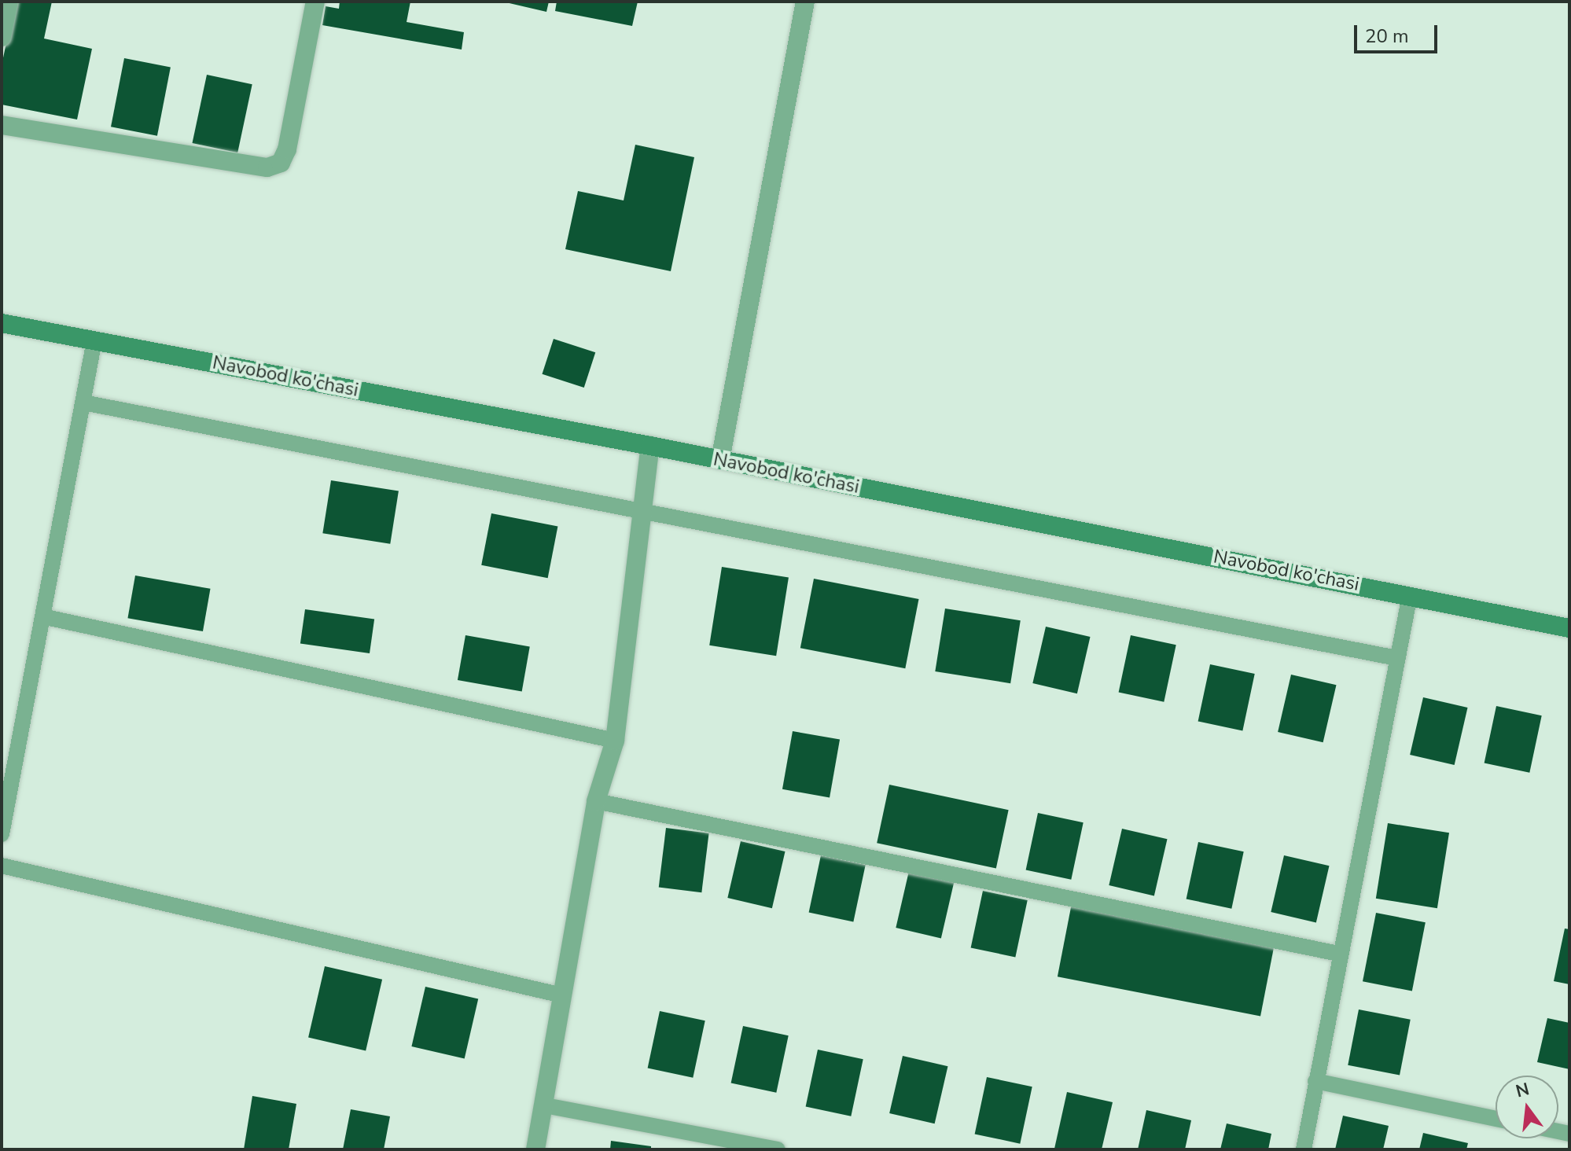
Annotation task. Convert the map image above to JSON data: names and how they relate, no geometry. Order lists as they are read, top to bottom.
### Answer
{
  "streets": {
    "street": ["Navobod ko'chasi"]
  },
  "scale_bar": "20 m",
  "north": "top"
}
